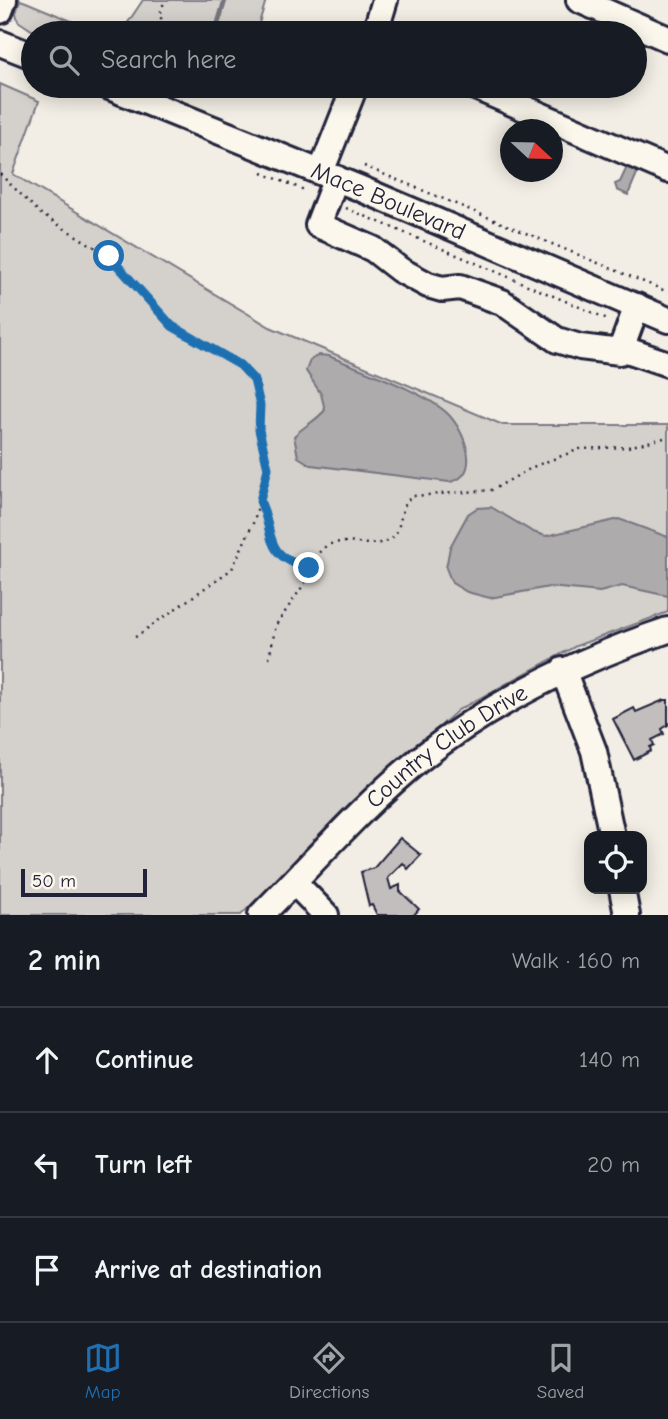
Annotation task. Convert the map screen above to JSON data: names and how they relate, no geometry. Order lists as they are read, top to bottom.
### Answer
{
  "streets": {
    "street": ["Mace Boulevard", "Country Club Drive"]
  },
  "scale_bar": "50 m",
  "north": "right",
  "page": {
    "search": "Search here",
    "scale": "50 m",
    "heading": ["2 min", "Walk · 160 m"],
    "list": [
      ["Continue", "140 m"],
      ["Turn left", "20 m"],
      "Arrive at destination"
    ],
    "nav": ["Map", "Directions", "Saved"]
  }
}
